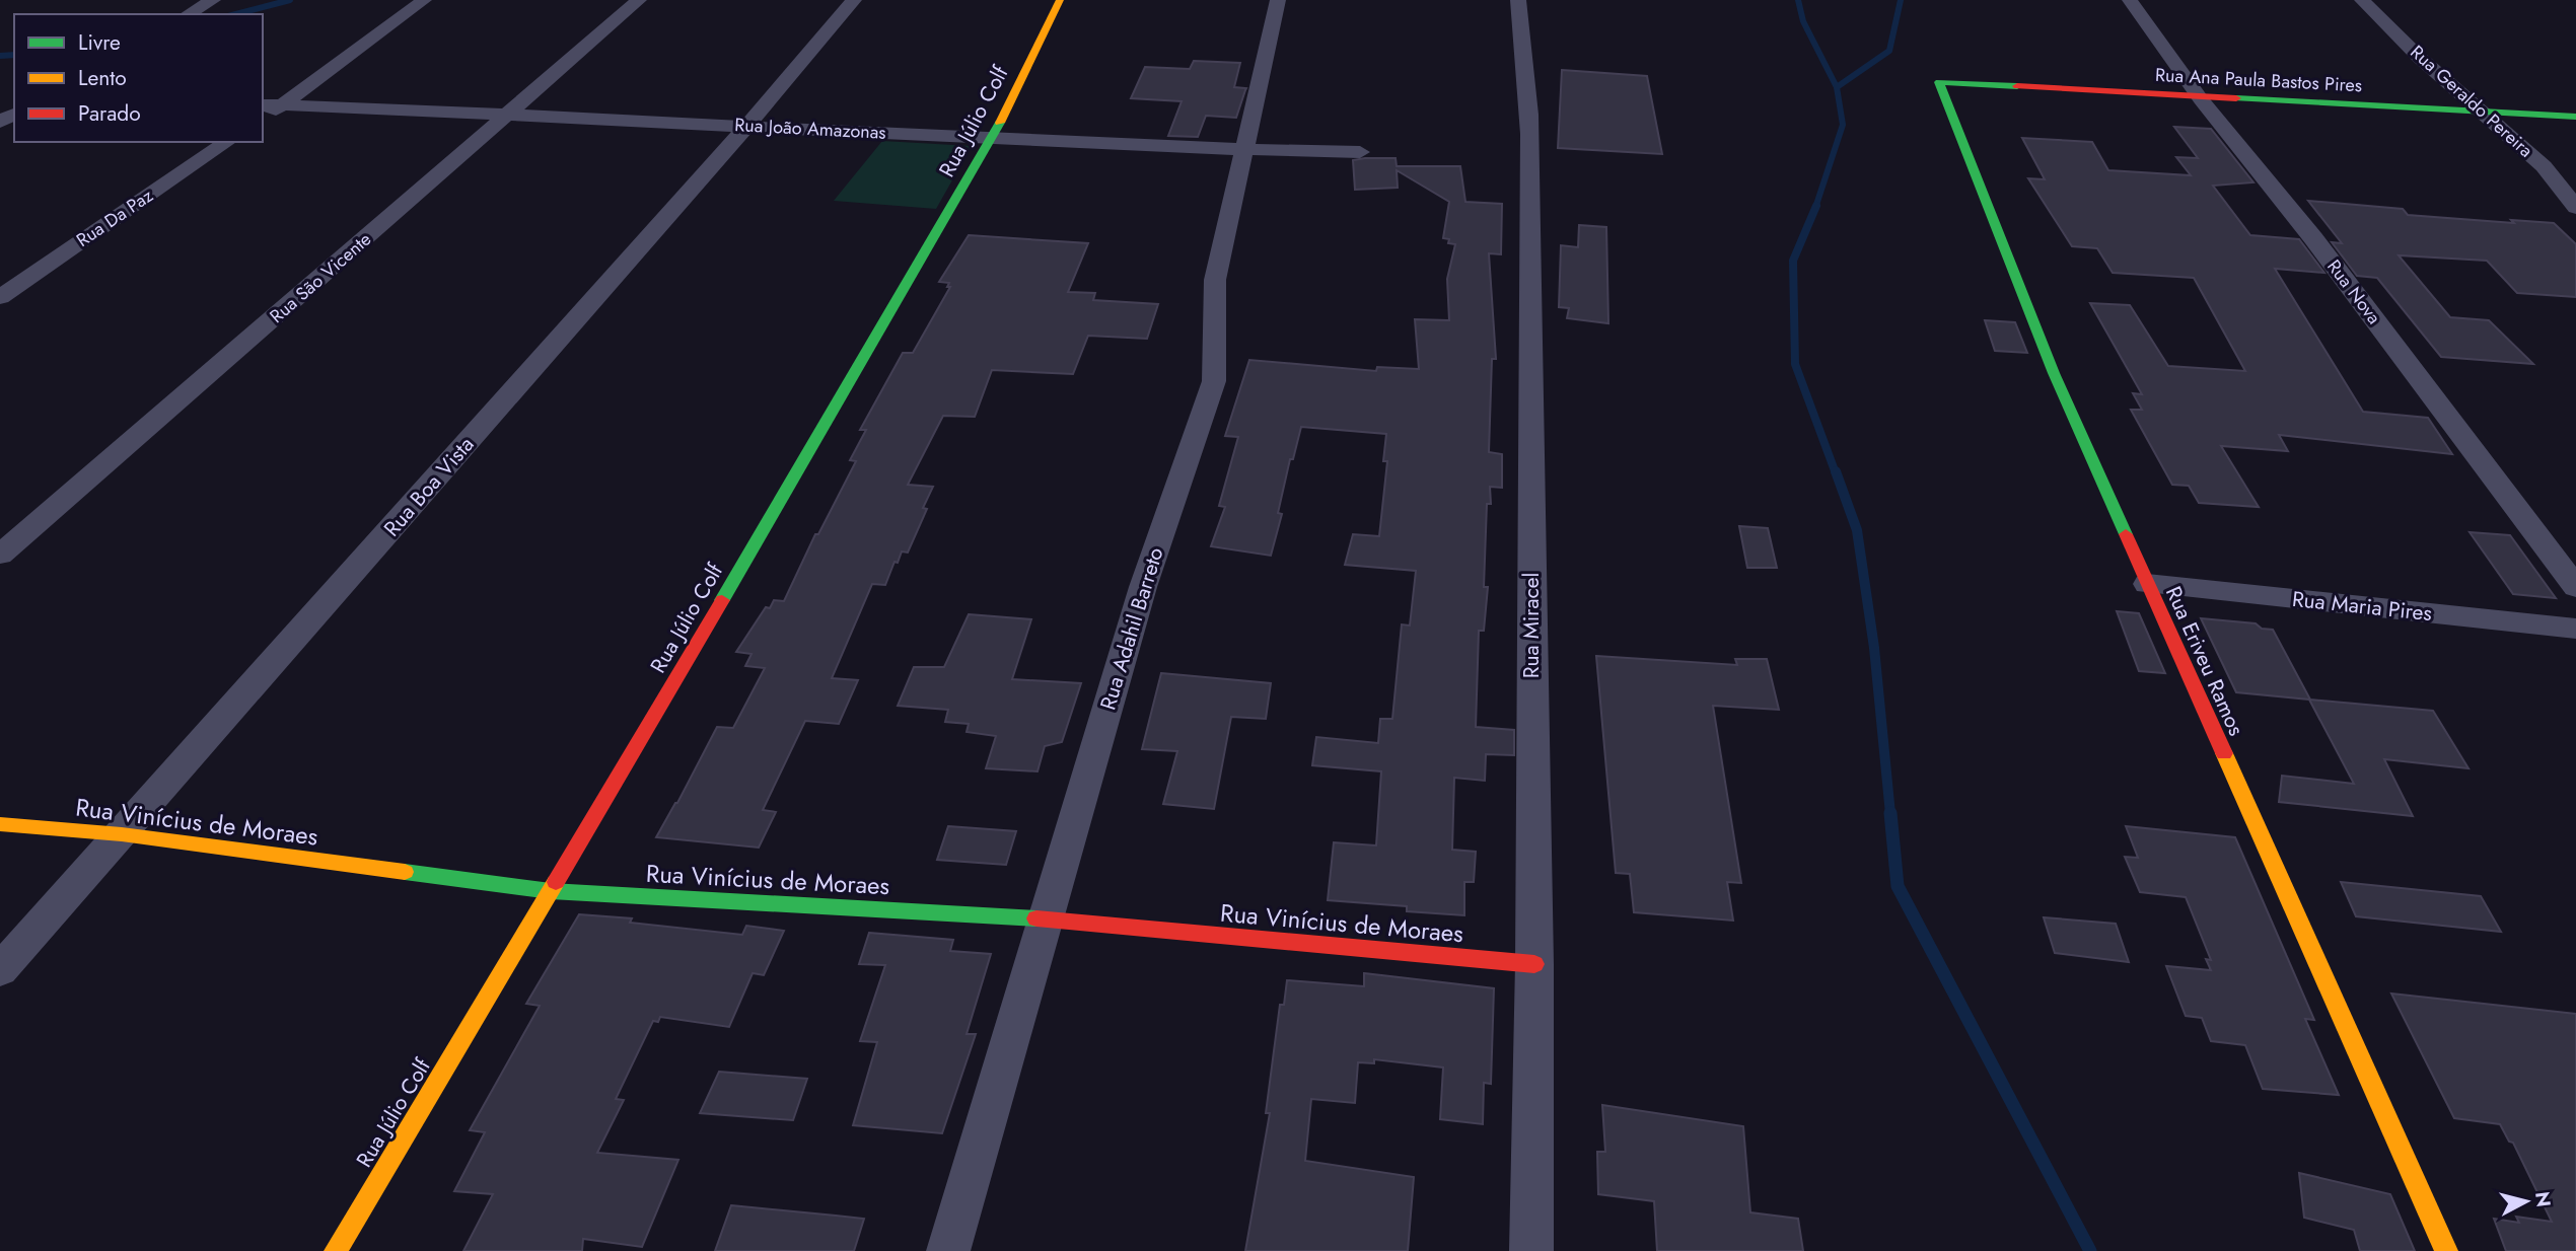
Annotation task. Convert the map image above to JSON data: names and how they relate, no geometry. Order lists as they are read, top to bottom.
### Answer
{
  "streets": {
    "street": [
      "Rua Ana Paula Bastos Pires",
      "Rua Geraldo Pereira",
      "Rua Júlio Colf",
      "Rua João Amazonas",
      "Rua Da Paz",
      "Rua São Vicente",
      "Rua Nova",
      "Rua Boa Vista",
      "Rua Maria Pires",
      "Rua Miracel",
      "Rua Adahil Barreto",
      "Rua Eriveu Ramos",
      "Rua Vinícius de Moraes"
    ]
  },
  "crossings": [
    ["Rua Ana Paula Bastos Pires", "Rua Geraldo Pereira"],
    ["Rua Ana Paula Bastos Pires", "Rua Nova"],
    ["Rua Ana Paula Bastos Pires", "Rua Eriveu Ramos"],
    ["Rua Júlio Colf", "Rua João Amazonas"],
    ["Rua Júlio Colf", "Rua Vinícius de Moraes"],
    ["Rua João Amazonas", "Rua São Vicente"],
    ["Rua João Amazonas", "Rua Boa Vista"],
    ["Rua João Amazonas", "Rua Adahil Barreto"],
    ["Rua Boa Vista", "Rua Vinícius de Moraes"],
    ["Rua Maria Pires", "Rua Eriveu Ramos"],
    ["Rua Miracel", "Rua Vinícius de Moraes"],
    ["Rua Adahil Barreto", "Rua Vinícius de Moraes"]
  ],
  "legend": ["Livre", "Lento", "Parado"],
  "north": "right"
}
